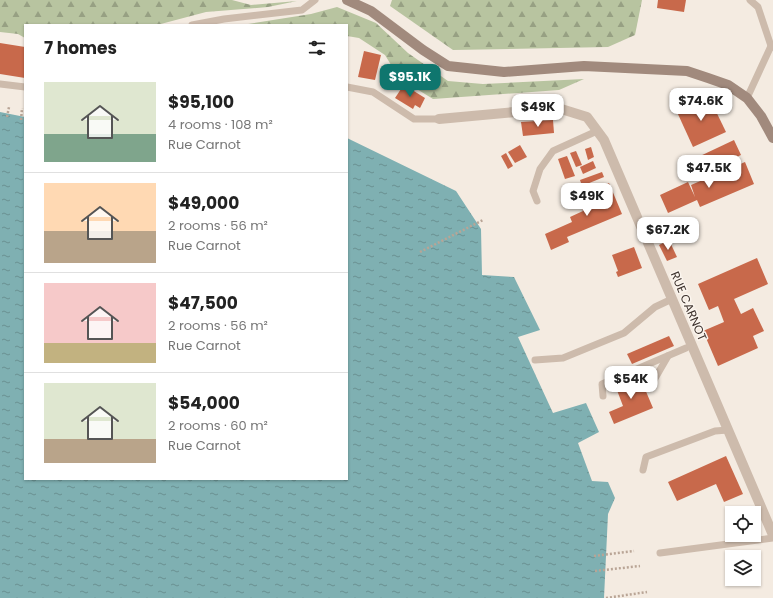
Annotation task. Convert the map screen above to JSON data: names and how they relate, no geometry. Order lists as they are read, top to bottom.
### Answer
{
  "streets": {
    "street": ["RUE CARNOT"]
  },
  "page": {
    "heading": "7 homes",
    "price": [
      "$95.1K",
      "$74.6K",
      "$49K",
      "$47.5K",
      "$49K",
      "$67.2K",
      "$54K"
    ],
    "list": [
      {
        "name": "$95,100",
        "note": "4 rooms · 108 m² · Rue Carnot"
      },
      {
        "name": "$49,000",
        "note": "2 rooms · 56 m² · Rue Carnot"
      },
      {
        "name": "$47,500",
        "note": "2 rooms · 56 m² · Rue Carnot"
      },
      {
        "name": "$54,000",
        "note": "2 rooms · 60 m² · Rue Carnot"
      }
    ]
  }
}
